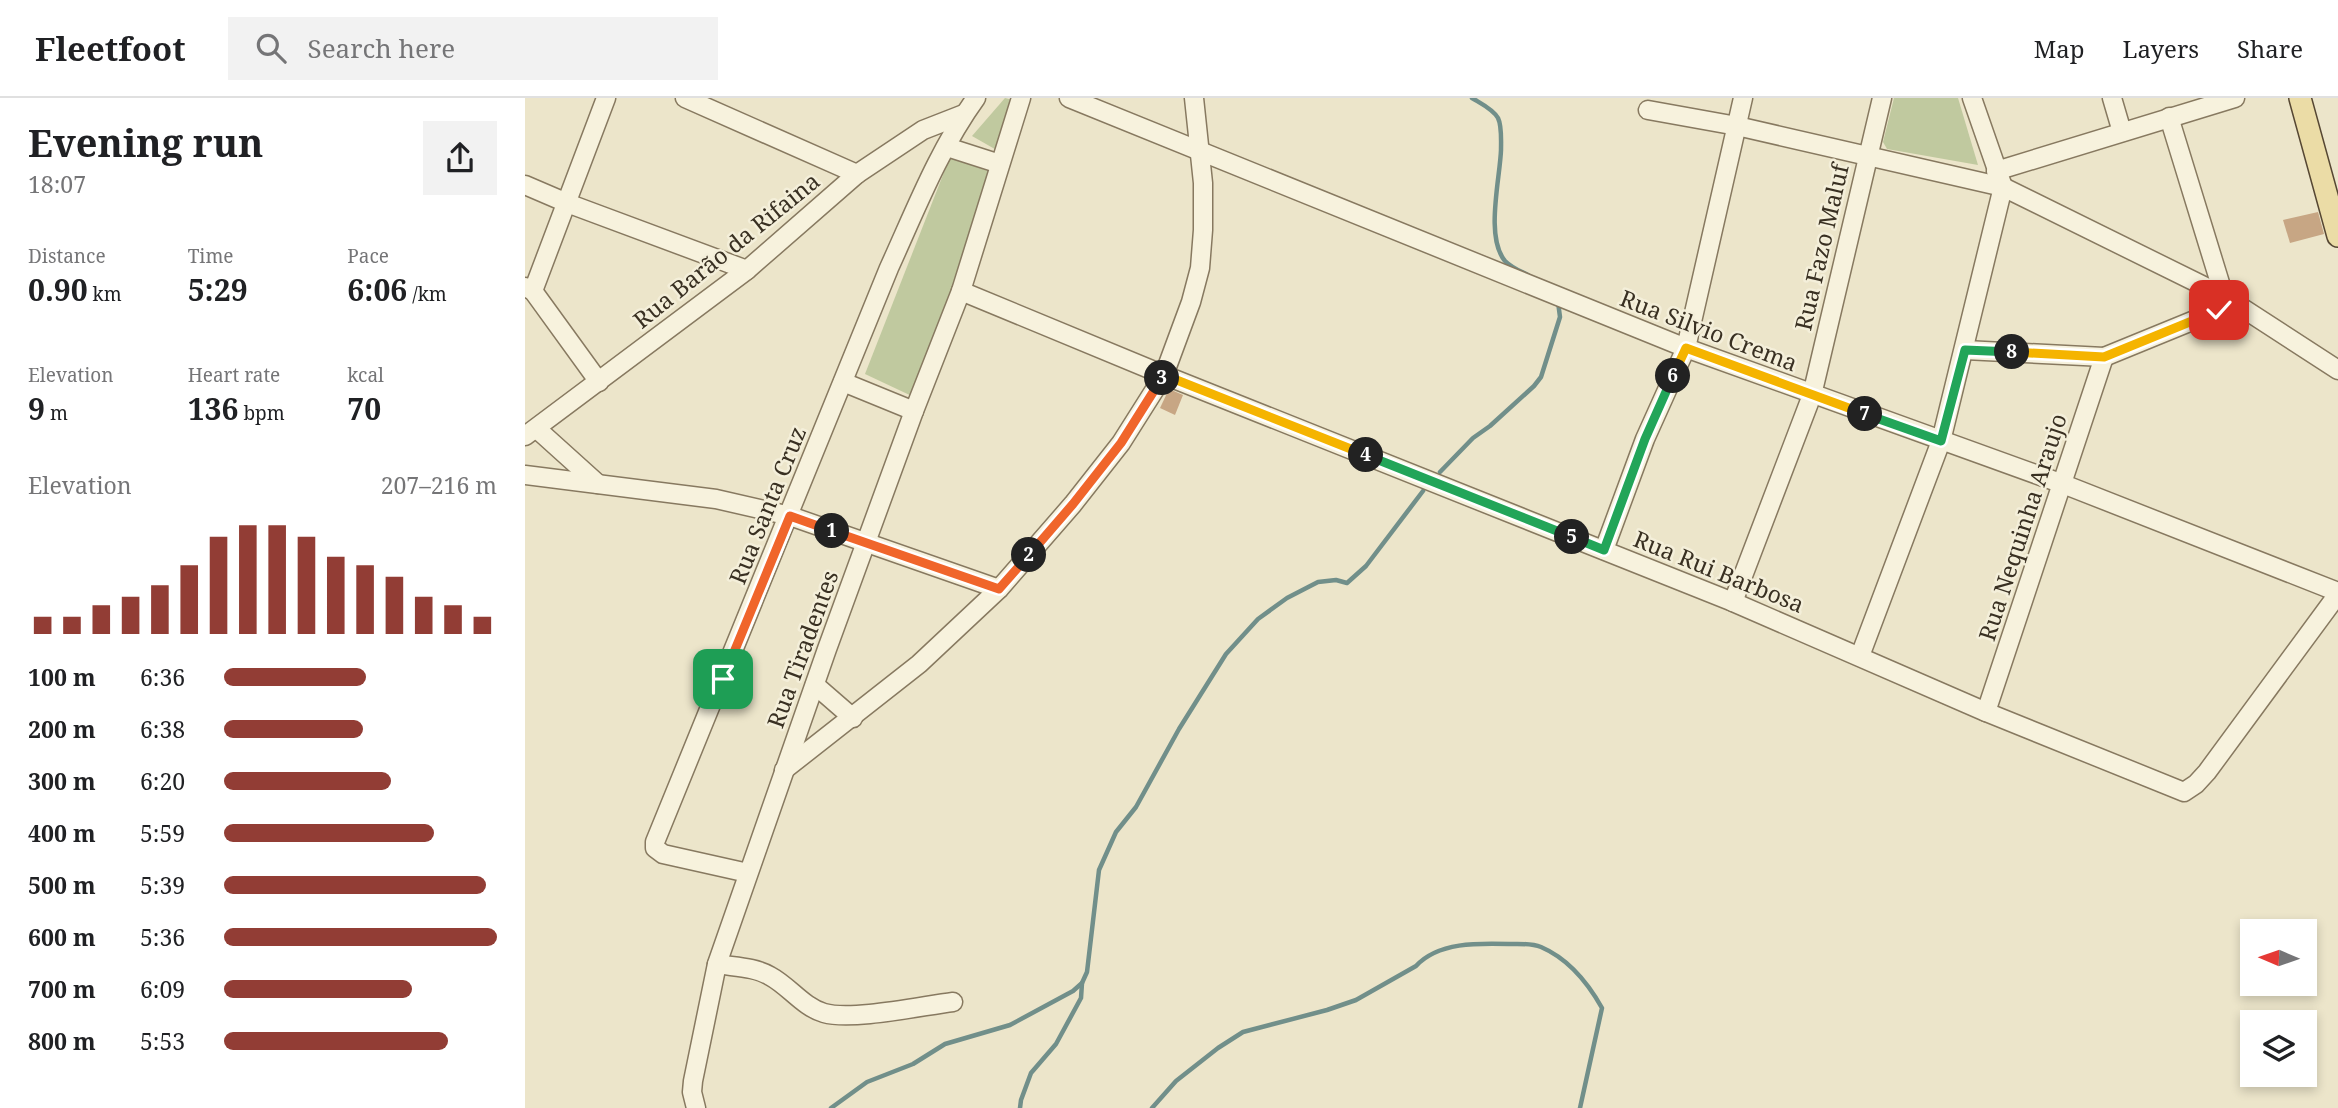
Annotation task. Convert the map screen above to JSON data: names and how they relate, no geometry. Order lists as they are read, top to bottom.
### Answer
{
  "streets": {
    "street": [
      "Rua Fazo Maluf",
      "Rua Barão da Rifaina",
      "Rua Silvio Crema",
      "Rua Santa Cruz",
      "Rua Nequinha Araujo",
      "Rua Rui Barbosa",
      "Rua Tiradentes"
    ]
  },
  "crossings": [
    ["Rua Fazo Maluf", "Rua Silvio Crema"],
    ["Rua Fazo Maluf", "Rua Rui Barbosa"],
    ["Rua Barão da Rifaina", "Rua Santa Cruz"],
    ["Rua Silvio Crema", "Rua Nequinha Araujo"],
    ["Rua Silvio Crema", "Rua Rui Barbosa"],
    ["Rua Santa Cruz", "Rua Tiradentes"],
    ["Rua Nequinha Araujo", "Rua Rui Barbosa"],
    ["Rua Rui Barbosa", "Rua Tiradentes"]
  ],
  "north": "left",
  "page": {
    "header": "Fleetfoot",
    "search": "Search here",
    "nav": ["Map", "Layers", "Share"],
    "heading": ["Evening run", "18:07"],
    "stats": [
      ["Distance", "0.90 km"],
      ["Time", "5:29"],
      ["Pace", "6:06 /km"],
      ["Elevation", "9 m"],
      ["Heart rate", "136 bpm"],
      ["kcal", "70"]
    ],
    "pins": [
      "8",
      "6",
      "3",
      "7",
      "4",
      "1",
      "5",
      "2"
    ],
    "chart": ["Elevation", "207–216 m"],
    "list": [
      {
        "name": "100 m",
        "note": "6:36"
      },
      {
        "name": "200 m",
        "note": "6:38"
      },
      {
        "name": "300 m",
        "note": "6:20"
      },
      {
        "name": "400 m",
        "note": "5:59"
      },
      {
        "name": "500 m",
        "note": "5:39"
      },
      {
        "name": "600 m",
        "note": "5:36"
      },
      {
        "name": "700 m",
        "note": "6:09"
      },
      {
        "name": "800 m",
        "note": "5:53"
      }
    ]
  }
}
